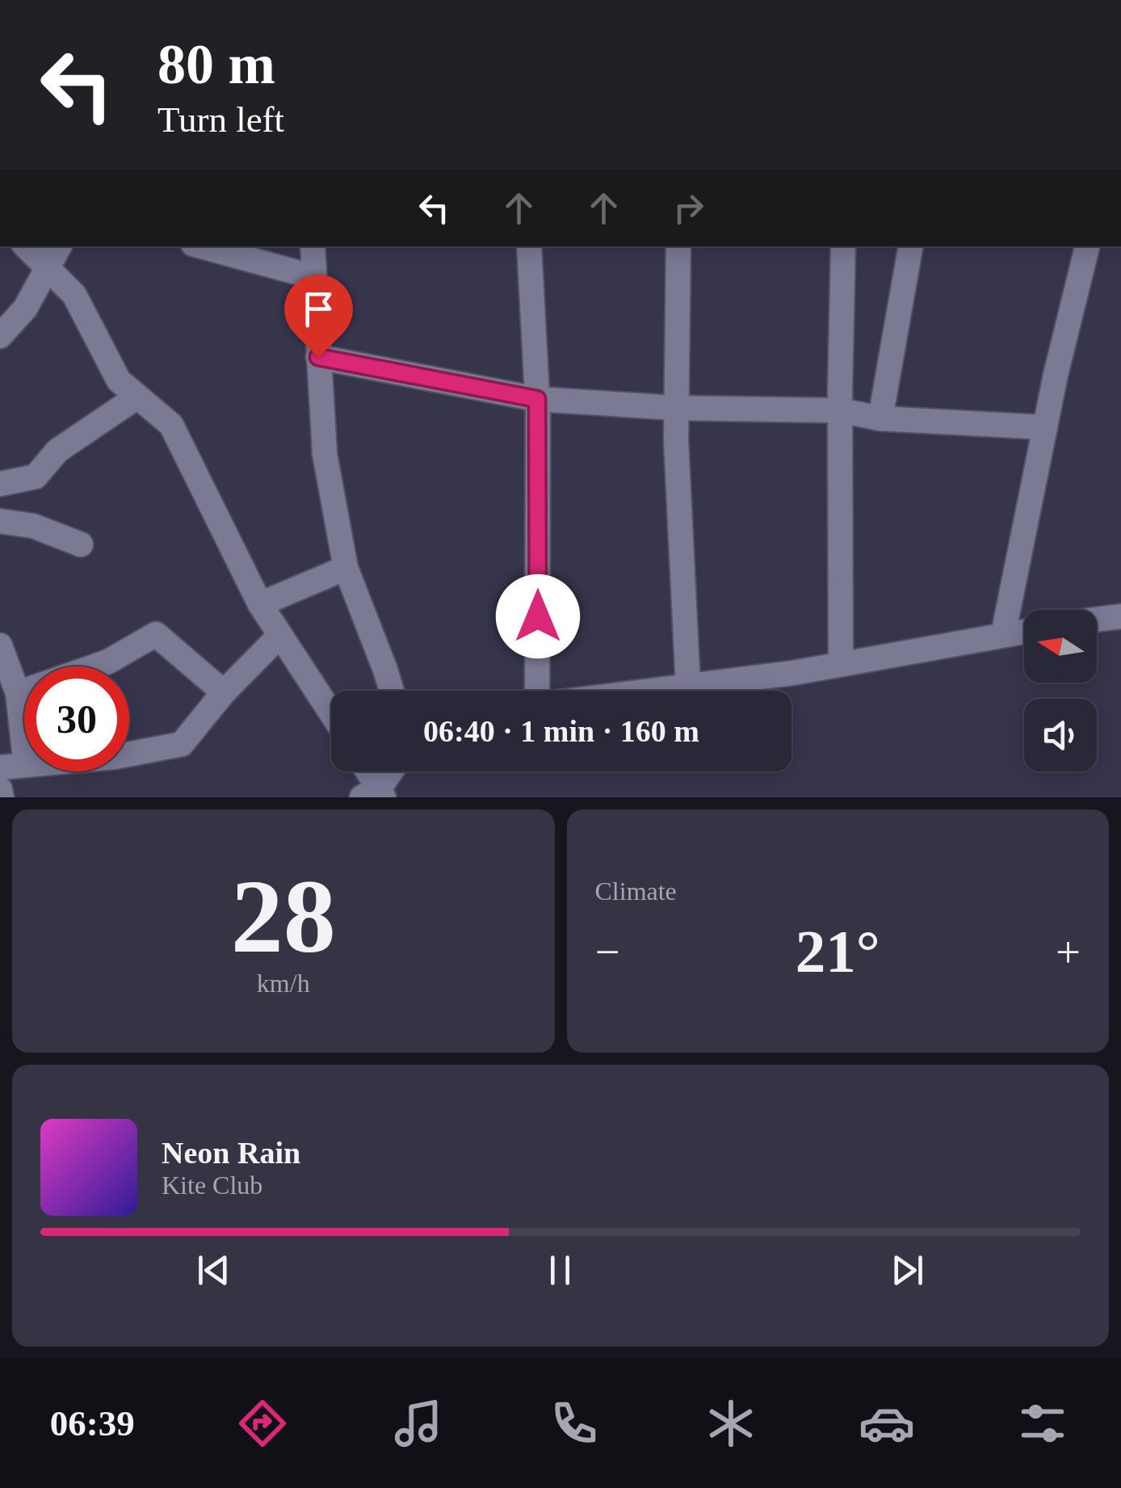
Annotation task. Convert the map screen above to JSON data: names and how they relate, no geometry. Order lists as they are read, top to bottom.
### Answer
{
  "north": "left",
  "page": {
    "turn": ["80 m", "Turn left"],
    "limit": "30",
    "trip": "06:40 · 1 min · 160 m",
    "tile": [
      ["28", "km/h"],
      "Climate"
    ],
    "heat": ["−", "21°", "+"],
    "song": ["Neon Rain", "Kite Club"],
    "tabs": "06:39"
  }
}
